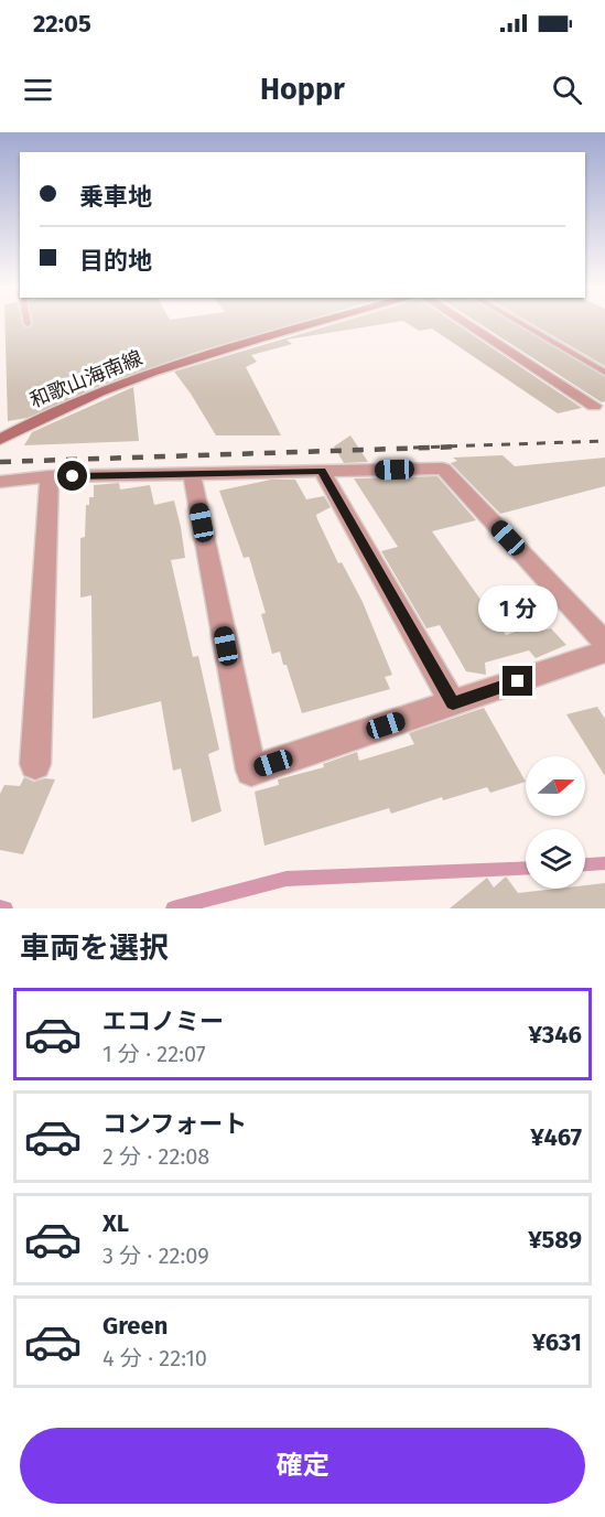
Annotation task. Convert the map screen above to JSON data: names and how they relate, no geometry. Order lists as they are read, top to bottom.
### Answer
{
  "streets": {
    "main road": ["和歌山海南線"]
  },
  "north": "right",
  "page": {
    "status": "22:05",
    "header": "Hoppr",
    "banner": ["乗車地", "目的地"],
    "bubble": "1 分",
    "heading": "車両を選択",
    "list": [
      {
        "name": "エコノミー",
        "note": "1 分 · 22:07",
        "value": "¥346"
      },
      {
        "name": "コンフォート",
        "note": "2 分 · 22:08",
        "value": "¥467"
      },
      {
        "name": "XL",
        "note": "3 分 · 22:09",
        "value": "¥589"
      },
      {
        "name": "Green",
        "note": "4 分 · 22:10",
        "value": "¥631"
      }
    ],
    "buttons": "確定"
  }
}
